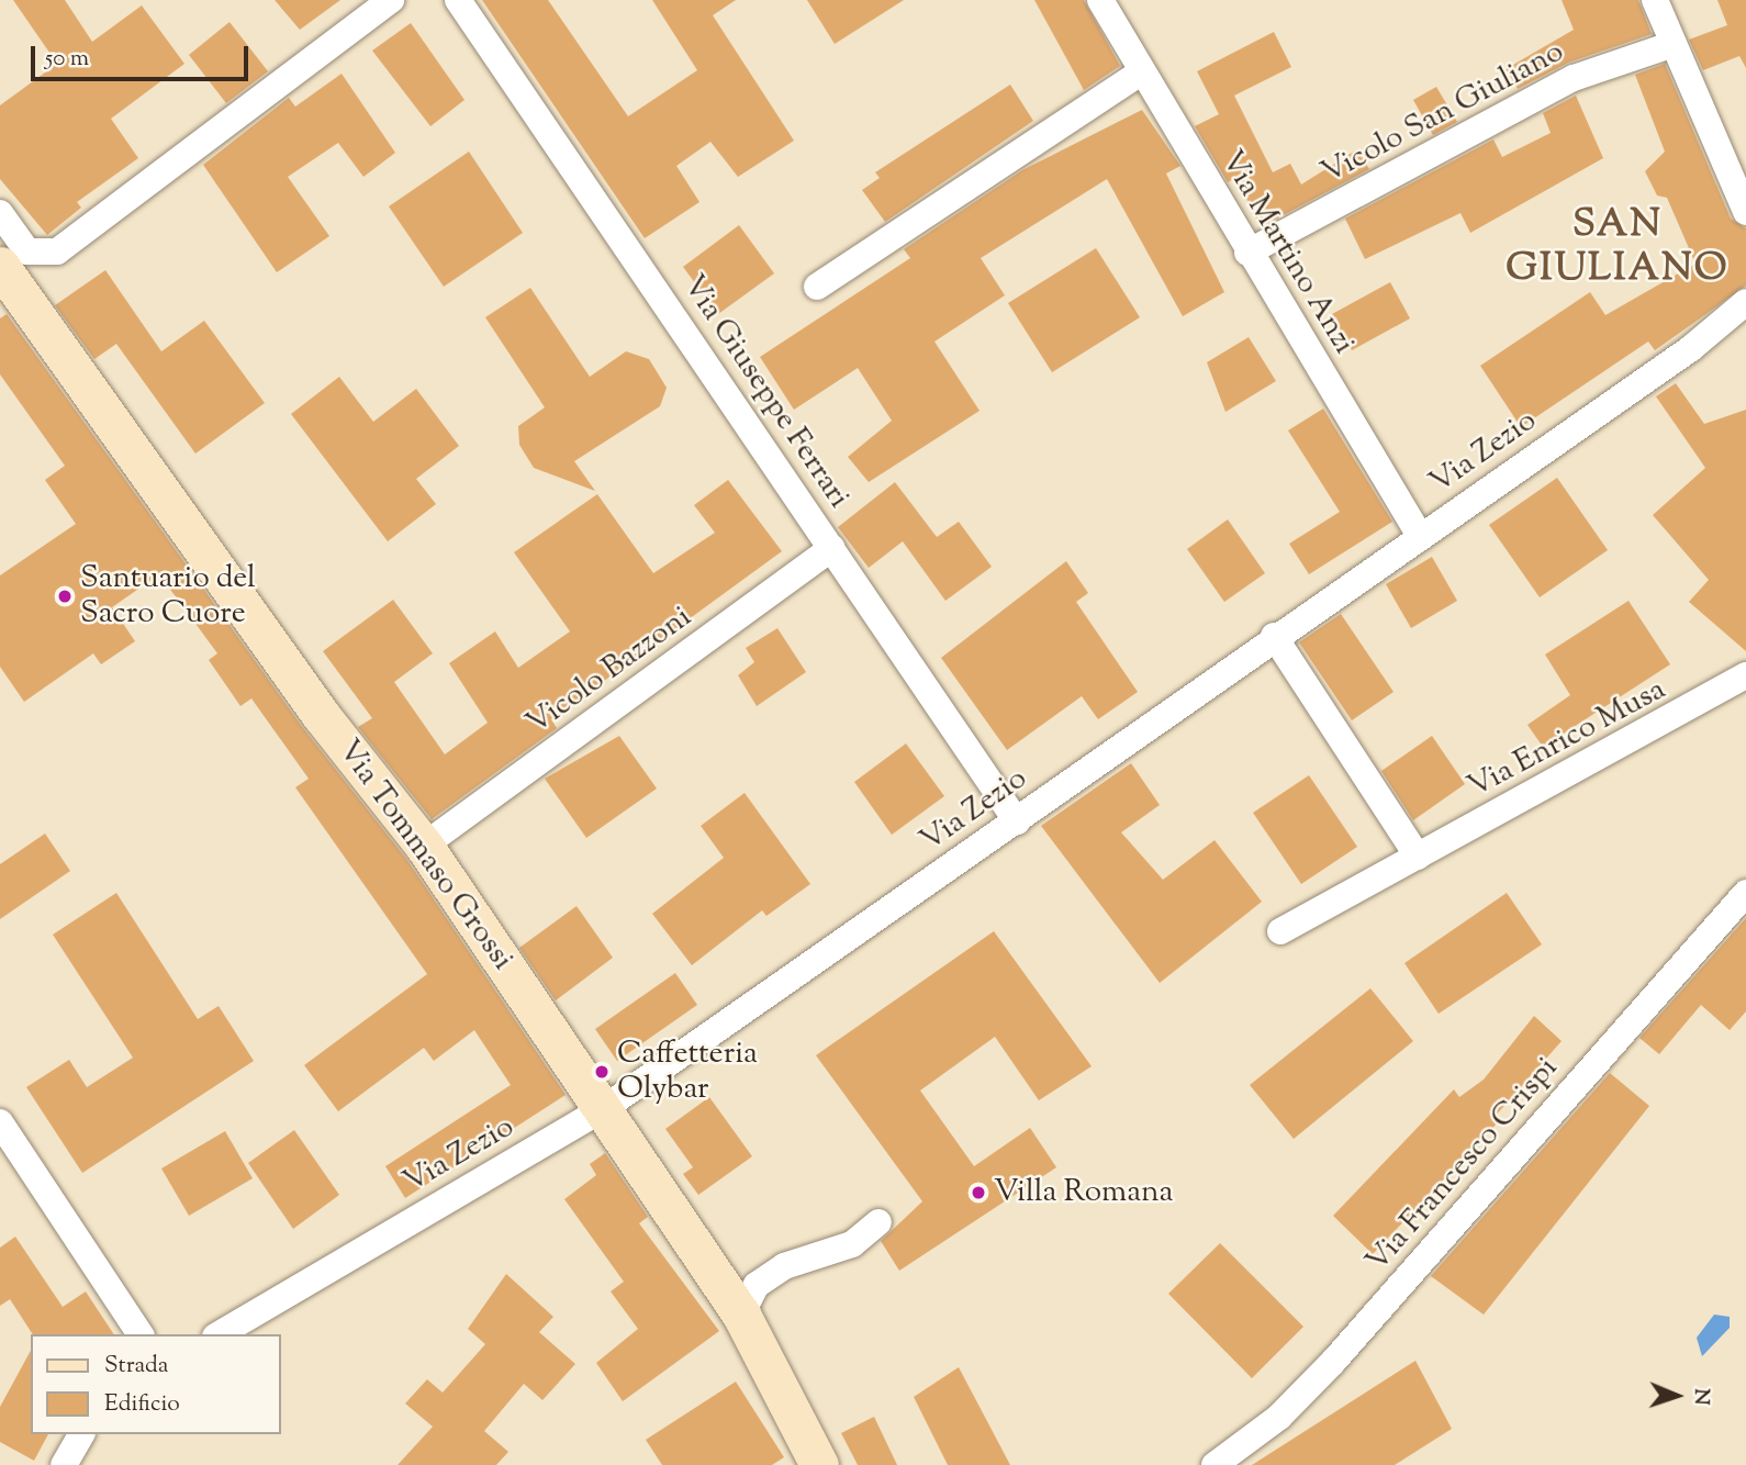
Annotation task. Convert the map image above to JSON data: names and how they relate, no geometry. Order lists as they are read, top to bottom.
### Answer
{
  "streets": {
    "street": [
      "Vicolo San Giuliano",
      "Via Martino Anzi",
      "Via Giuseppe Ferrari",
      "Via Zezio",
      "Vicolo Bazzoni",
      "Via Enrico Musa",
      "Via Tommaso Grossi",
      "Via Francesco Crispi"
    ]
  },
  "crossings": [
    ["Vicolo San Giuliano", "Via Martino Anzi"],
    ["Via Martino Anzi", "Via Zezio"],
    ["Via Giuseppe Ferrari", "Via Zezio"],
    ["Via Giuseppe Ferrari", "Vicolo Bazzoni"],
    ["Via Zezio", "Via Tommaso Grossi"],
    ["Vicolo Bazzoni", "Via Tommaso Grossi"]
  ],
  "districts": ["SAN GIULIANO"],
  "places": ["Santuario del Sacro Cuore", "Caffetteria Olybar", "Villa Romana"],
  "legend": ["Strada", "Edificio"],
  "scale_bar": "50 m",
  "north": "right"
}
